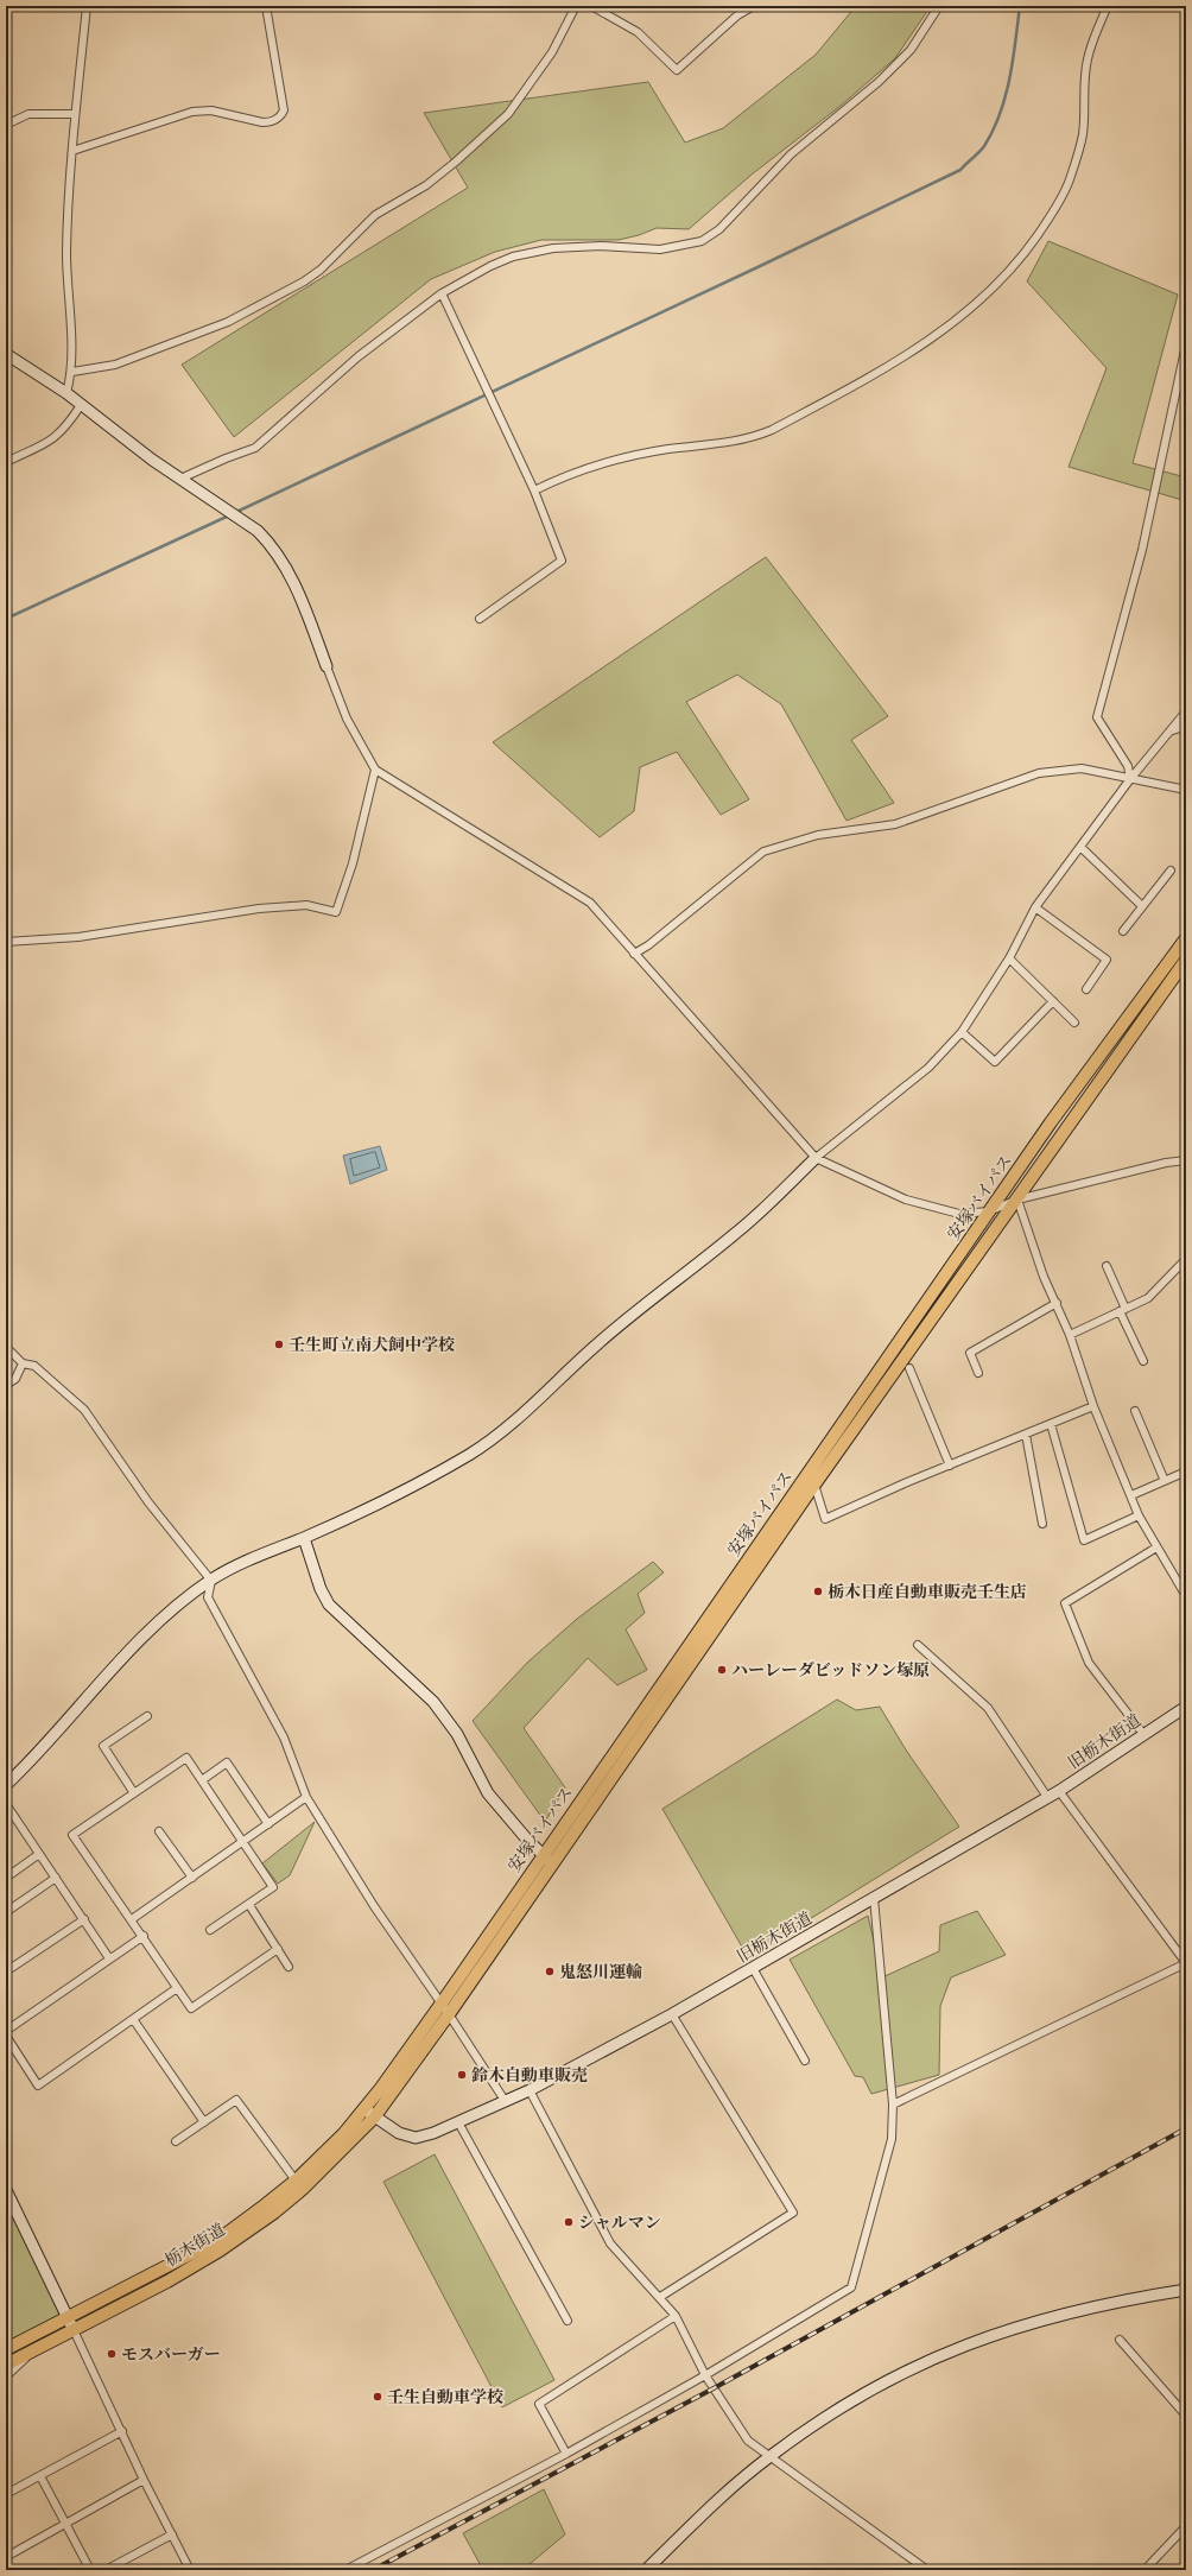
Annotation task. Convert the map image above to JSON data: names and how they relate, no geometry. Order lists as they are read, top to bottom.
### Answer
{
  "streets": {
    "main road": ["安塚バイパス", "栃木街道"],
    "street": ["旧栃木街道"]
  },
  "crossings": [
    ["安塚バイパス", "旧栃木街道"],
    ["安塚バイパス", "栃木街道"],
    ["旧栃木街道", "栃木街道"]
  ],
  "places": [
    "壬生町立南犬飼中学校",
    "栃木日産自動車販売壬生店",
    "ハーレーダビッドソン塚原",
    "鬼怒川運輸",
    "鈴木自動車販売",
    "シャルマン",
    "モスバーガー",
    "壬生自動車学校"
  ]
}
